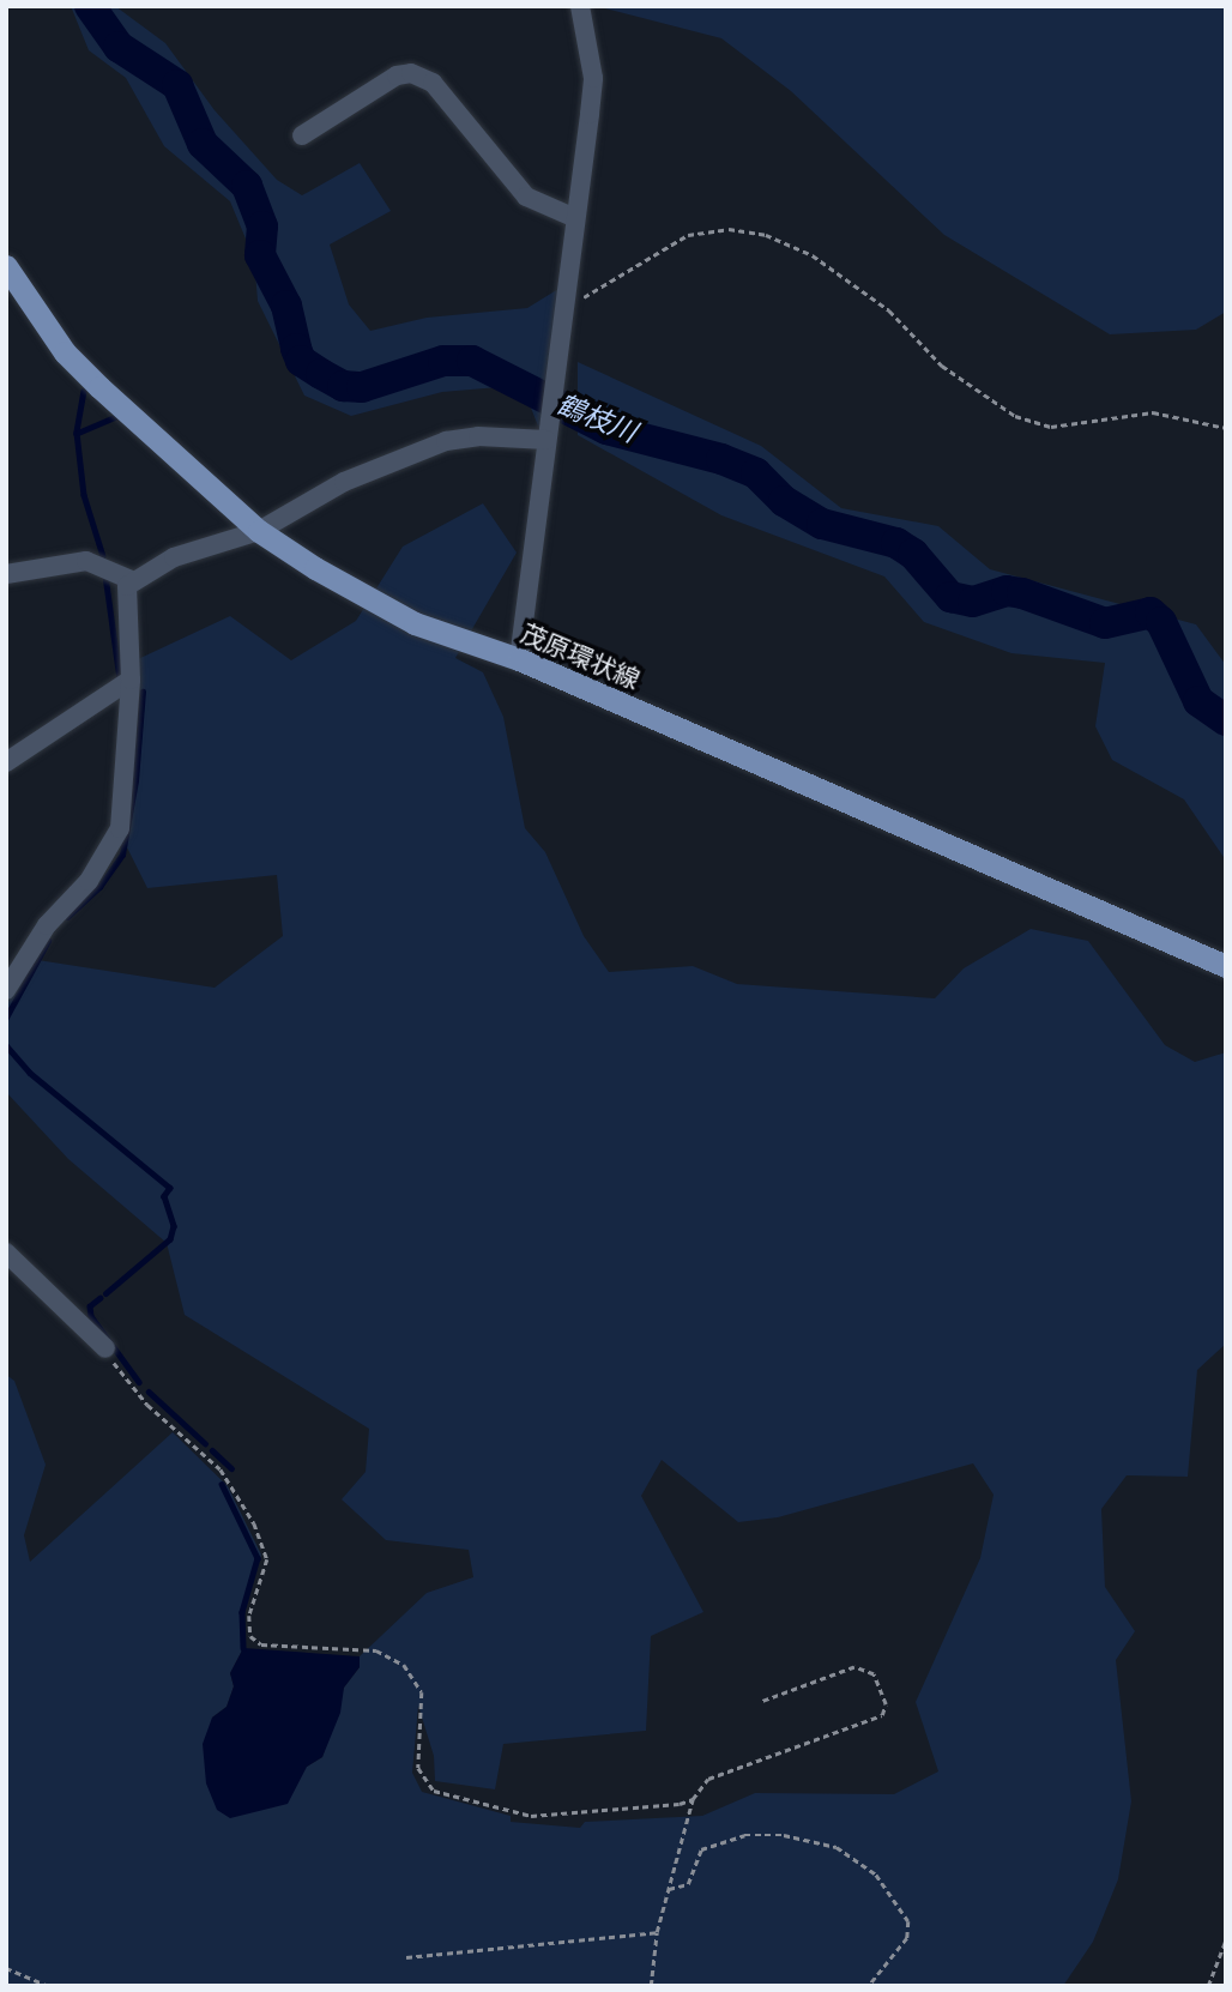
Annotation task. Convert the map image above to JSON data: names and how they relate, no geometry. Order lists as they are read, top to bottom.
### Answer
{
  "streets": {
    "main road": ["茂原環状線"]
  },
  "water": ["鶴枝川"]
}
